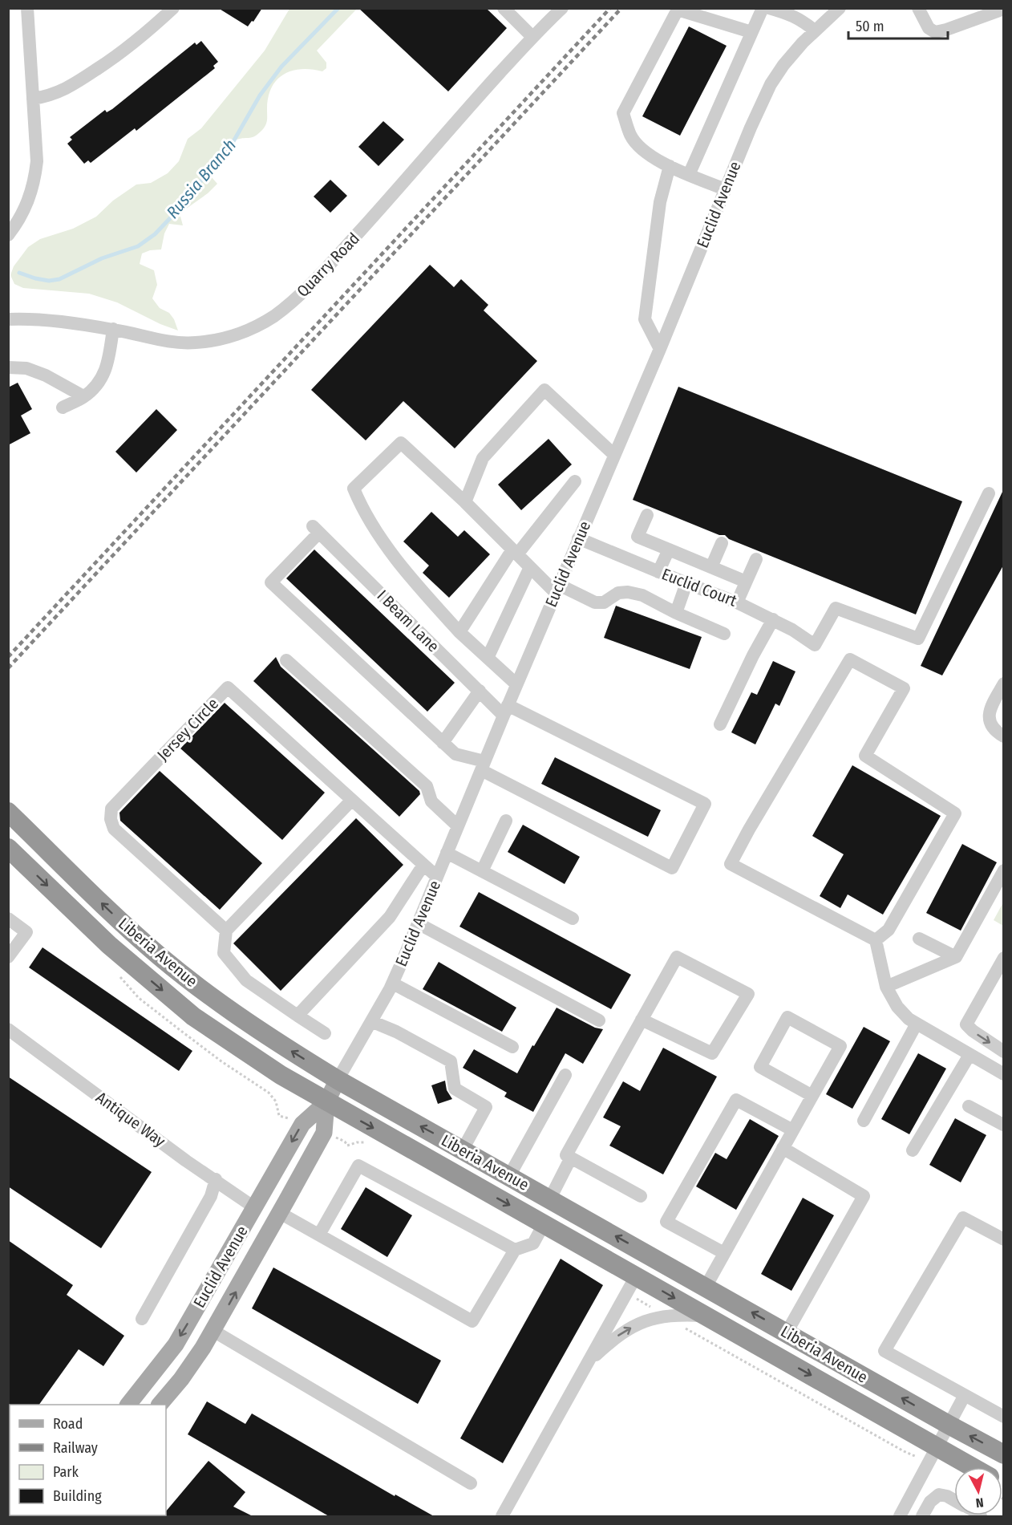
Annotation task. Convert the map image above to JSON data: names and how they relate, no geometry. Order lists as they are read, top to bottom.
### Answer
{
  "streets": {
    "highway": ["Liberia Avenue"],
    "main road": ["Euclid Avenue"],
    "street": [
      "Quarry Road",
      "Euclid Court",
      "I Beam Lane",
      "Jersey Circle",
      "Antique Way"
    ]
  },
  "crossings": [
    ["Euclid Avenue", "Euclid Court"],
    ["Euclid Avenue", "I Beam Lane"],
    ["Euclid Avenue", "Jersey Circle"],
    ["Euclid Avenue", "Liberia Avenue"],
    ["Euclid Avenue", "Antique Way"]
  ],
  "water": ["Russia Branch"],
  "legend": [
    "Road",
    "Railway",
    "Park",
    "Building"
  ],
  "scale_bar": "50 m",
  "north": "bottom"
}
